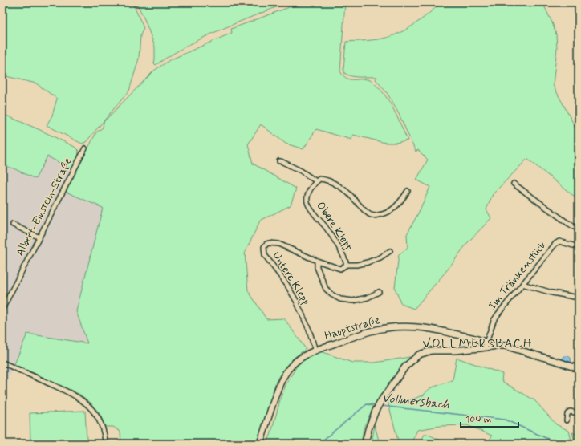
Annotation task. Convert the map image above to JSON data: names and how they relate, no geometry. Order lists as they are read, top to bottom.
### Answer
{
  "streets": {
    "street": [
      "Albert-Einstein-Straße",
      "Obere Klepp",
      "Im Tränkenstück",
      "Untere Klepp",
      "Hauptstraße"
    ]
  },
  "crossings": [
    ["Obere Klepp", "Untere Klepp"],
    ["Im Tränkenstück", "Hauptstraße"],
    ["Untere Klepp", "Hauptstraße"]
  ],
  "districts": ["VOLLMERSBACH"],
  "water": ["Vollmersbach"],
  "scale_bar": "100 m"
}
